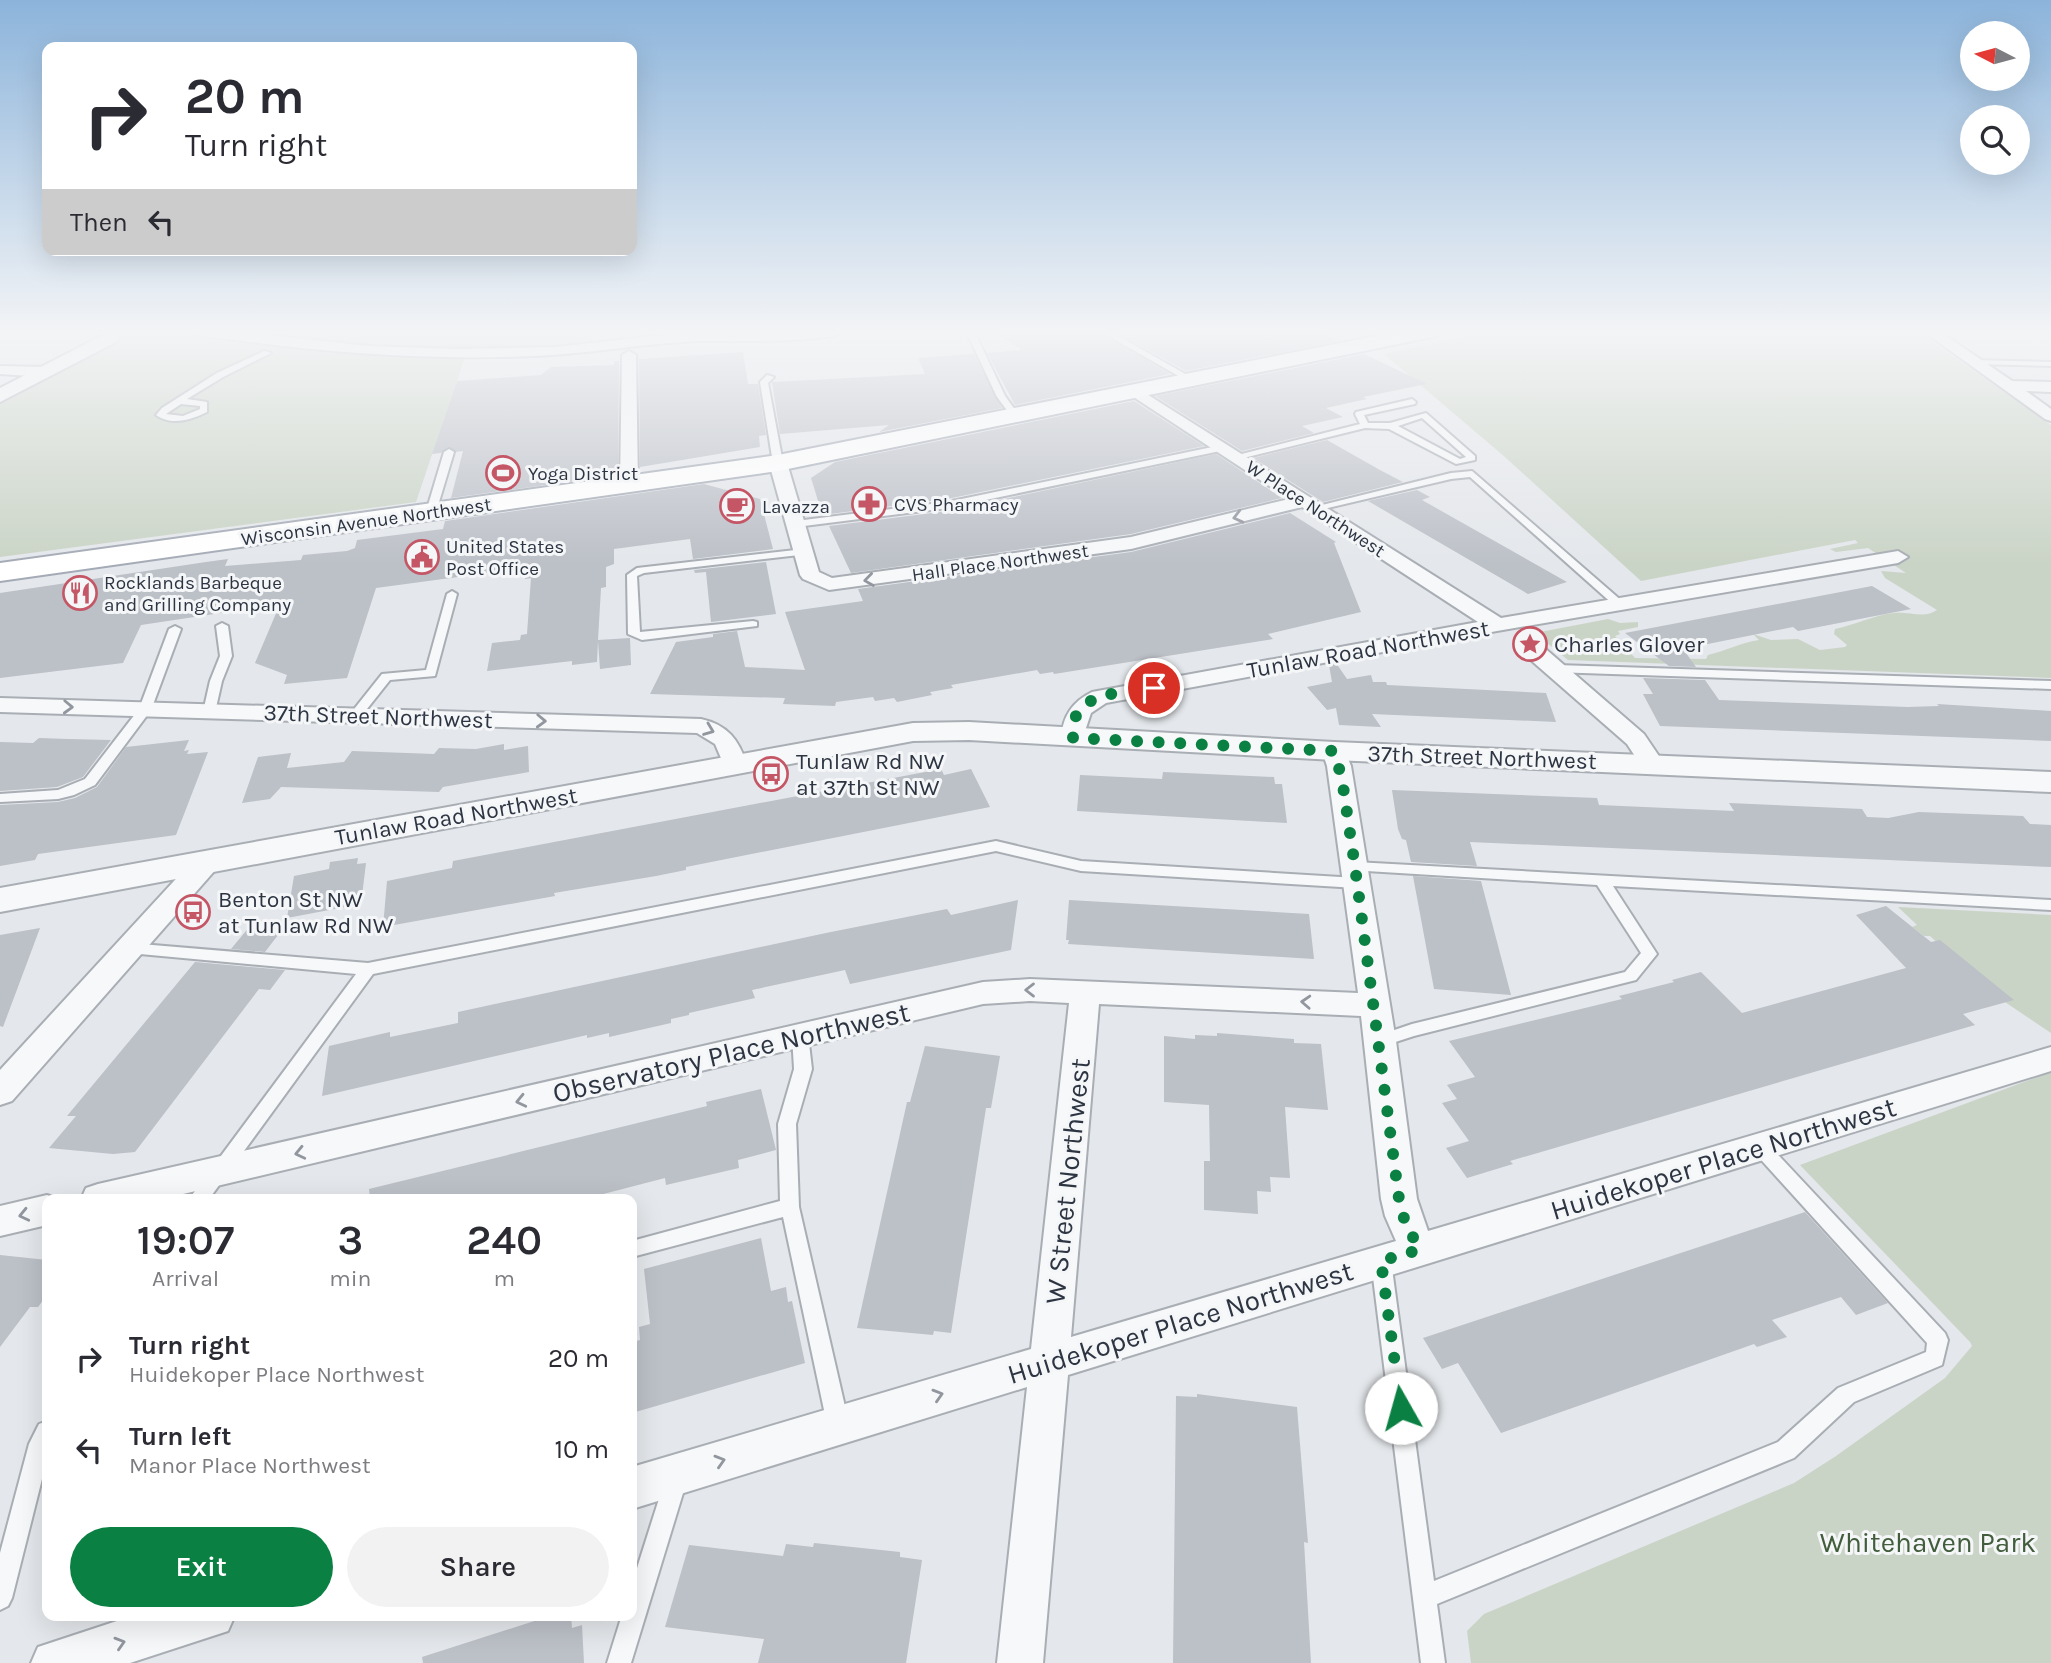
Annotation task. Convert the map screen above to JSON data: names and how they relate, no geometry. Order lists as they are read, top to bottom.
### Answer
{
  "streets": {
    "main road": ["Wisconsin Avenue Northwest"],
    "street": [
      "W Place Northwest",
      "Hall Place Northwest",
      "Tunlaw Road Northwest",
      "37th Street Northwest",
      "Observatory Place Northwest",
      "Huidekoper Place Northwest",
      "W Street Northwest"
    ]
  },
  "crossings": [
    ["W Place Northwest", "Hall Place Northwest"],
    ["W Place Northwest", "Tunlaw Road Northwest"],
    ["Wisconsin Avenue Northwest", "Hall Place Northwest"],
    ["Tunlaw Road Northwest", "37th Street Northwest"],
    ["Observatory Place Northwest", "W Street Northwest"],
    ["Huidekoper Place Northwest", "W Street Northwest"]
  ],
  "one_way": ["Hall Place Northwest", "Observatory Place Northwest"],
  "parks": ["Whitehaven Park"],
  "places": {
    "sports": ["Yoga District"],
    "pharmacy": ["CVS Pharmacy"],
    "cafe": ["Lavazza"],
    "public building": ["United States Post Office"],
    "restaurant": ["Rocklands Barbeque and Grilling Company"],
    "place": ["Charles Glover"],
    "bus stop": ["Tunlaw Rd NW at 37th St NW", "Benton St NW at Tunlaw Rd NW"]
  },
  "north": "left",
  "page": {
    "turn": ["20 m", "Turn right"],
    "then": "Then",
    "eta": [
      "19:07",
      "Arrival",
      "3",
      "min",
      "240",
      "m"
    ],
    "list": [
      {
        "name": "Turn right",
        "note": "Huidekoper Place Northwest",
        "value": "20 m"
      },
      {
        "name": "Turn left",
        "note": "Manor Place Northwest",
        "value": "10 m"
      }
    ],
    "buttons": ["Exit", "Share"]
  }
}
